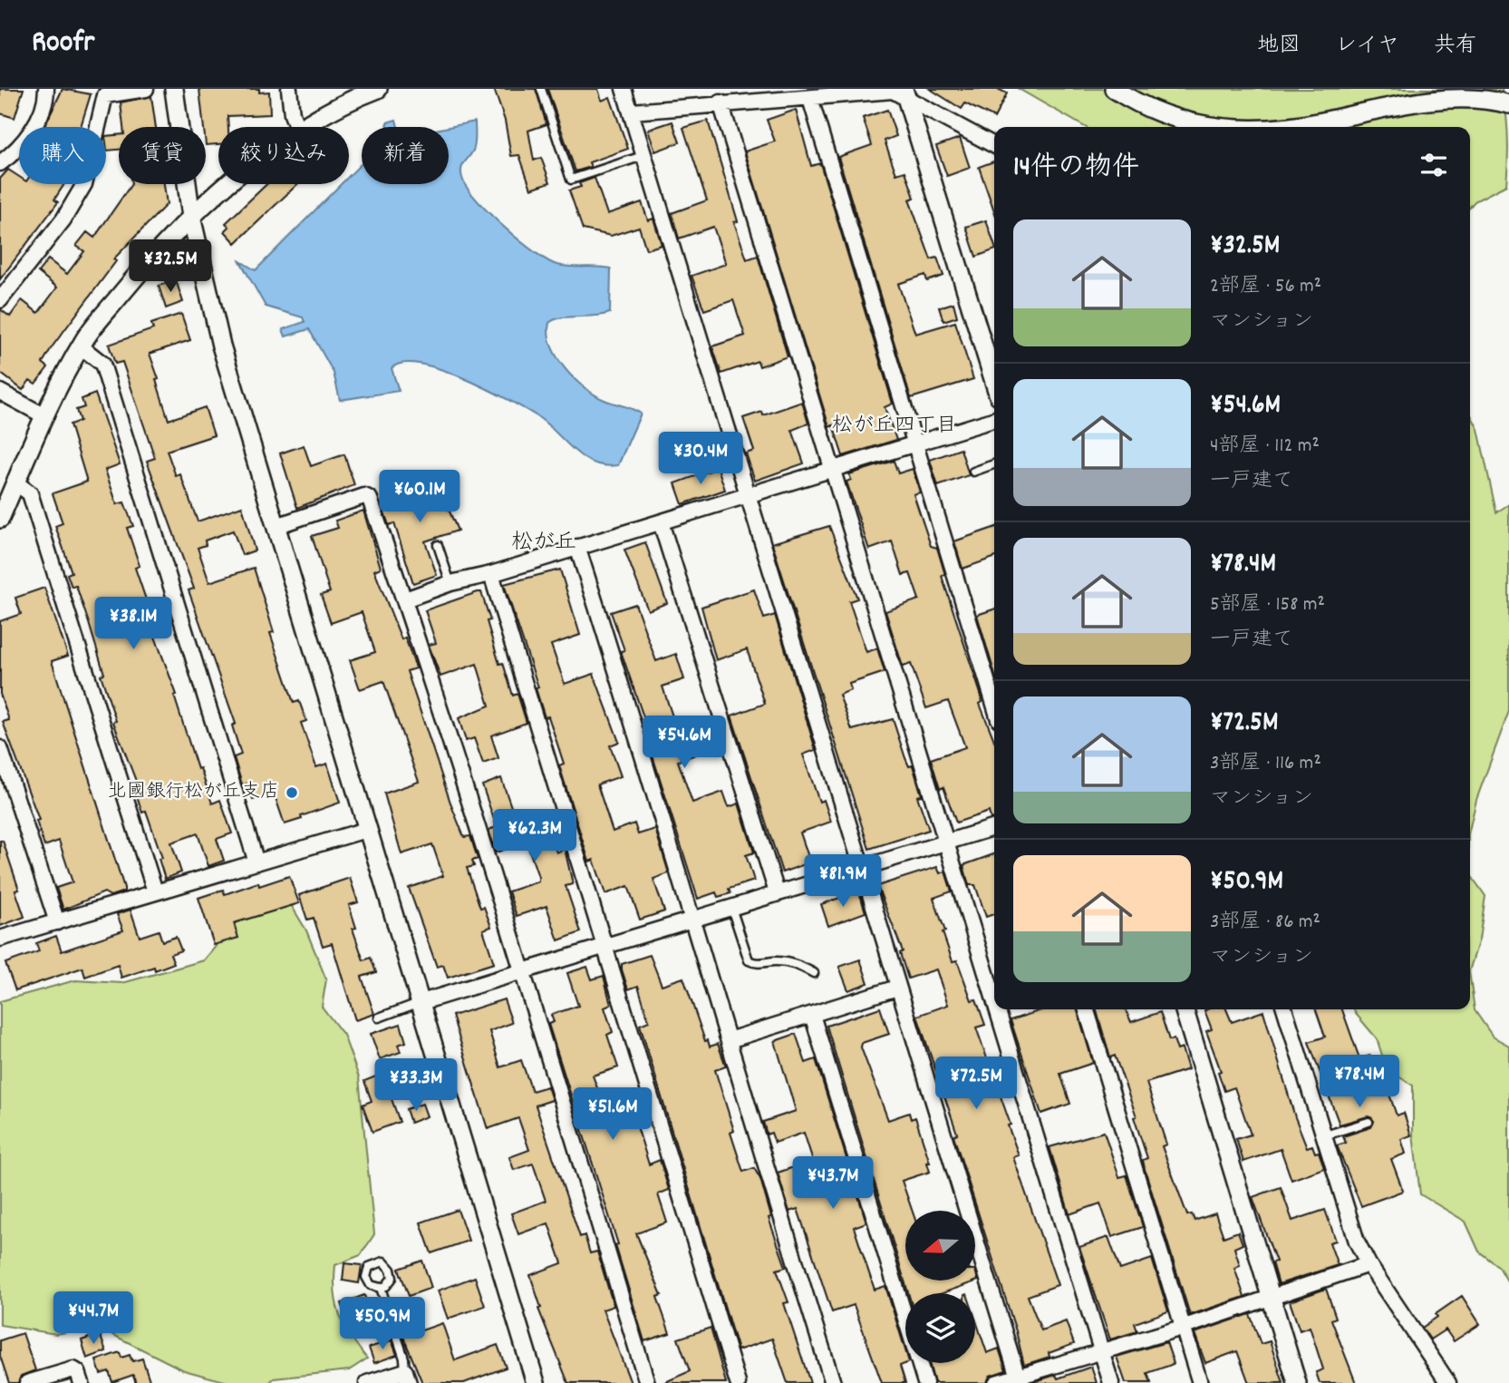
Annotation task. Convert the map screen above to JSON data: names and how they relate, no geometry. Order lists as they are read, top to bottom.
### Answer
{
  "districts": ["松が丘四丁目", "松が丘"],
  "places": ["北國銀行松が丘支店"],
  "north": "left",
  "page": {
    "header": "Roofr",
    "nav": ["地図", "レイヤ", "共有"],
    "chip": [
      "購入",
      "賃貸",
      "絞り込み",
      "新着"
    ],
    "heading": "14件の物件",
    "list": [
      {
        "name": "¥32.5M",
        "note": "2部屋 · 56 m² · マンション"
      },
      {
        "name": "¥54.6M",
        "note": "4部屋 · 112 m² · 一戸建て"
      },
      {
        "name": "¥78.4M",
        "note": "5部屋 · 158 m² · 一戸建て"
      },
      {
        "name": "¥72.5M",
        "note": "3部屋 · 116 m² · マンション"
      },
      {
        "name": "¥50.9M",
        "note": "3部屋 · 86 m² · マンション"
      }
    ],
    "price": [
      "¥32.5M",
      "¥30.4M",
      "¥60.1M",
      "¥38.1M",
      "¥54.6M",
      "¥62.3M",
      "¥81.9M",
      "¥78.4M",
      "¥72.5M",
      "¥33.3M",
      "¥51.6M",
      "¥43.7M",
      "¥44.7M",
      "¥50.9M"
    ]
  }
}
